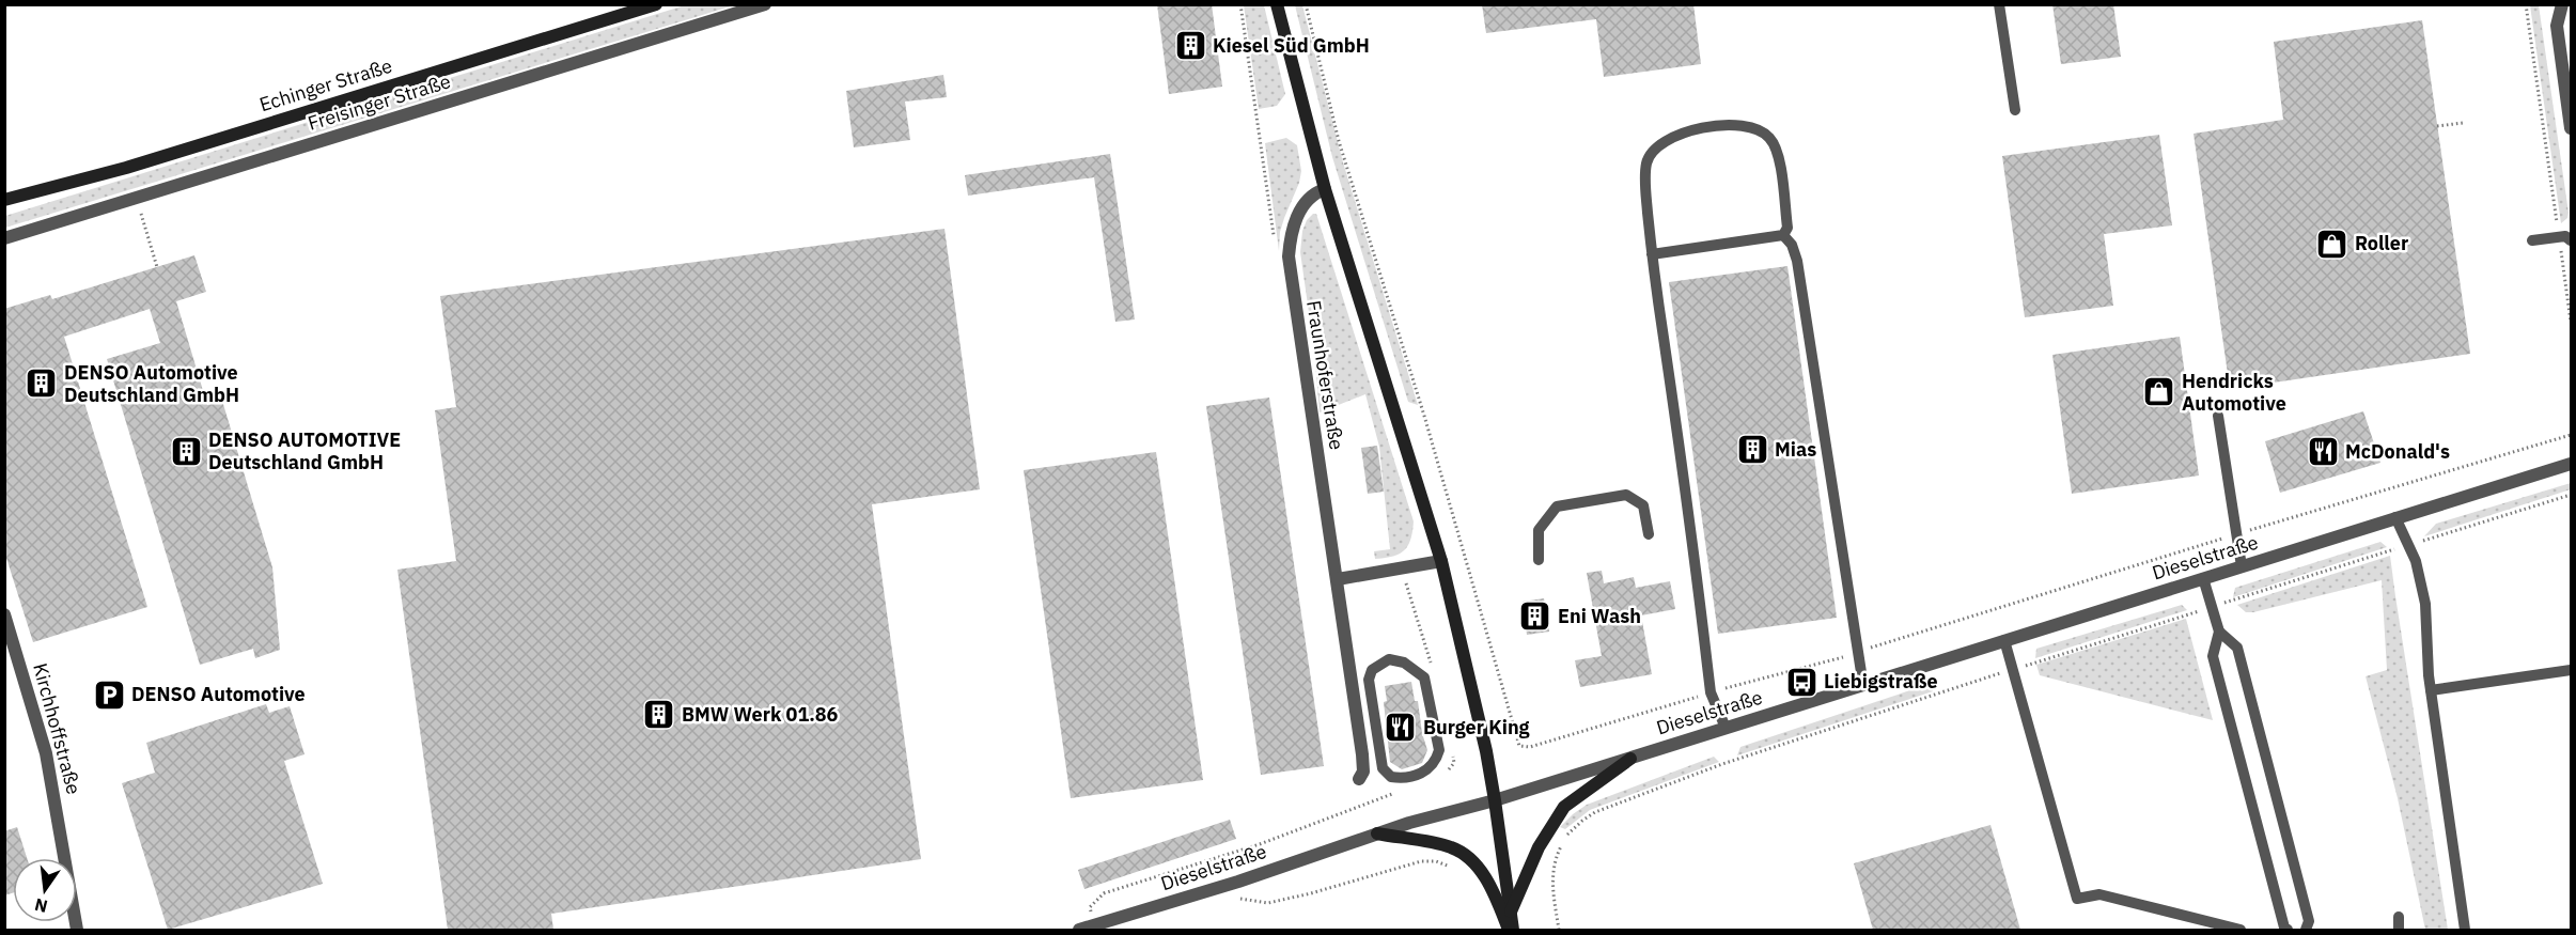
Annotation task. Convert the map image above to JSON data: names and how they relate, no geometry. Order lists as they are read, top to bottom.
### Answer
{
  "streets": {
    "main road": ["Echinger Straße"],
    "street": [
      "Freisinger Straße",
      "Fraunhoferstraße",
      "Dieselstraße",
      "Kirchhoffstraße"
    ]
  },
  "places": {
    "building": [
      "Kiesel Süd GmbH",
      "DENSO Automotive Deutschland GmbH",
      "Mias",
      "DENSO AUTOMOTIVE Deutschland GmbH",
      "Eni Wash",
      "BMW Werk 01.86"
    ],
    "shop": ["Roller", "Hendricks Automotive"],
    "restaurant": ["McDonald's", "Burger King"],
    "bus stop": ["Liebigstraße"],
    "parking": ["DENSO Automotive"]
  },
  "north": "bottom"
}
